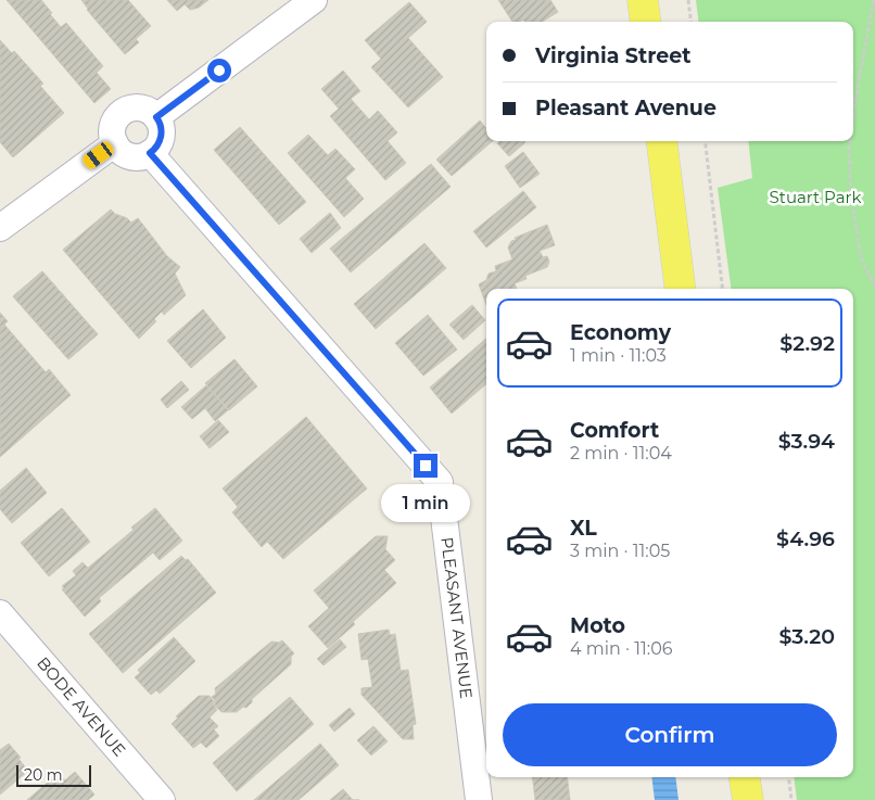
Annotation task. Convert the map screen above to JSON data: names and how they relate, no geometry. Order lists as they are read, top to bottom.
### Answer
{
  "streets": {
    "street": ["PLEASANT AVENUE", "BODE AVENUE"]
  },
  "parks": ["Stuart Park"],
  "scale_bar": "20 m",
  "page": {
    "banner": ["Virginia Street", "Pleasant Avenue"],
    "list": [
      {
        "name": "Economy",
        "note": "1 min · 11:03",
        "value": "$2.92"
      },
      {
        "name": "Comfort",
        "note": "2 min · 11:04",
        "value": "$3.94"
      },
      {
        "name": "XL",
        "note": "3 min · 11:05",
        "value": "$4.96"
      },
      {
        "name": "Moto",
        "note": "4 min · 11:06",
        "value": "$3.20"
      }
    ],
    "bubble": "1 min",
    "buttons": "Confirm",
    "scale": "20 m"
  }
}
